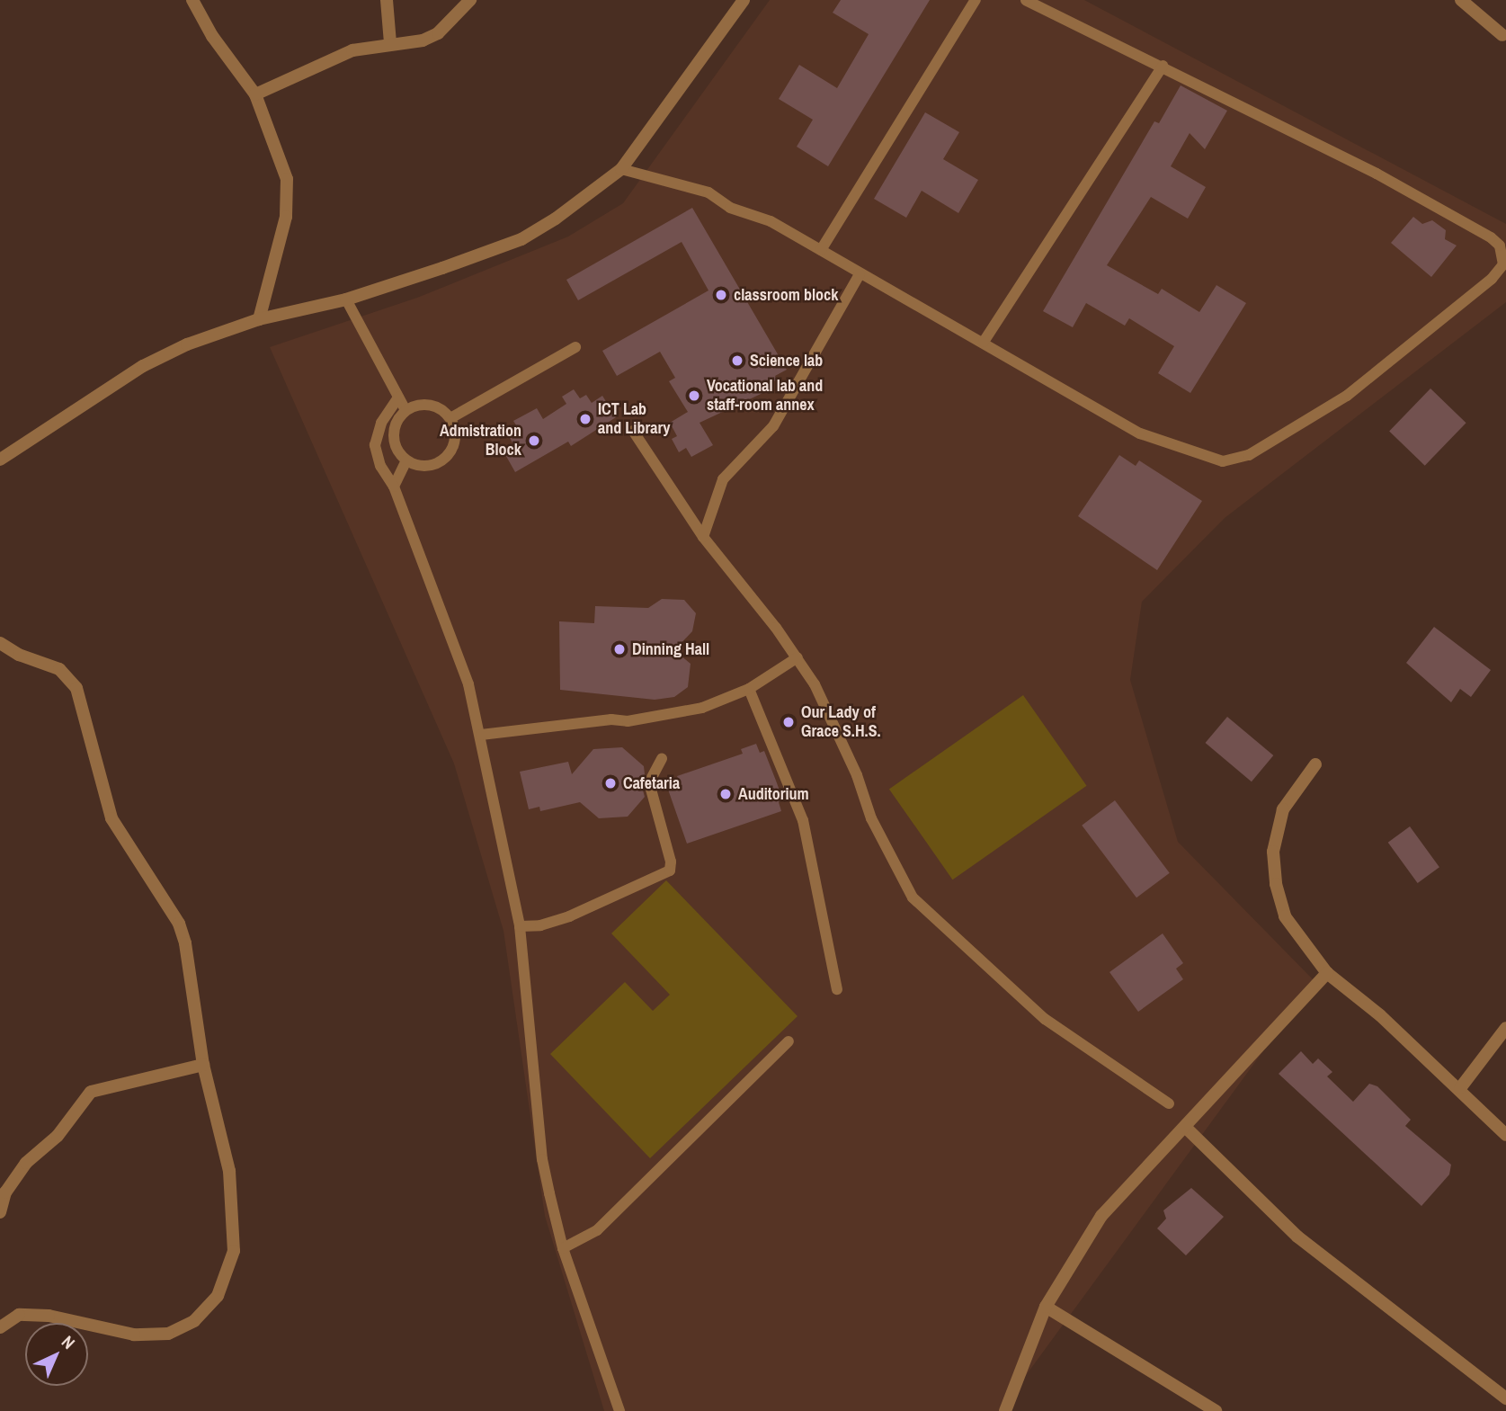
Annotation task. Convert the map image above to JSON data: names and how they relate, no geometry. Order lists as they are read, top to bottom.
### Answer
{
  "places": [
    "classroom block",
    "Science lab",
    "Vocational lab and staff-room annex",
    "ICT Lab and Library",
    "Admistration Block",
    "Dinning Hall",
    "Our Lady of Grace S.H.S.",
    "Cafetaria",
    "Auditorium"
  ],
  "north": "top right"
}
